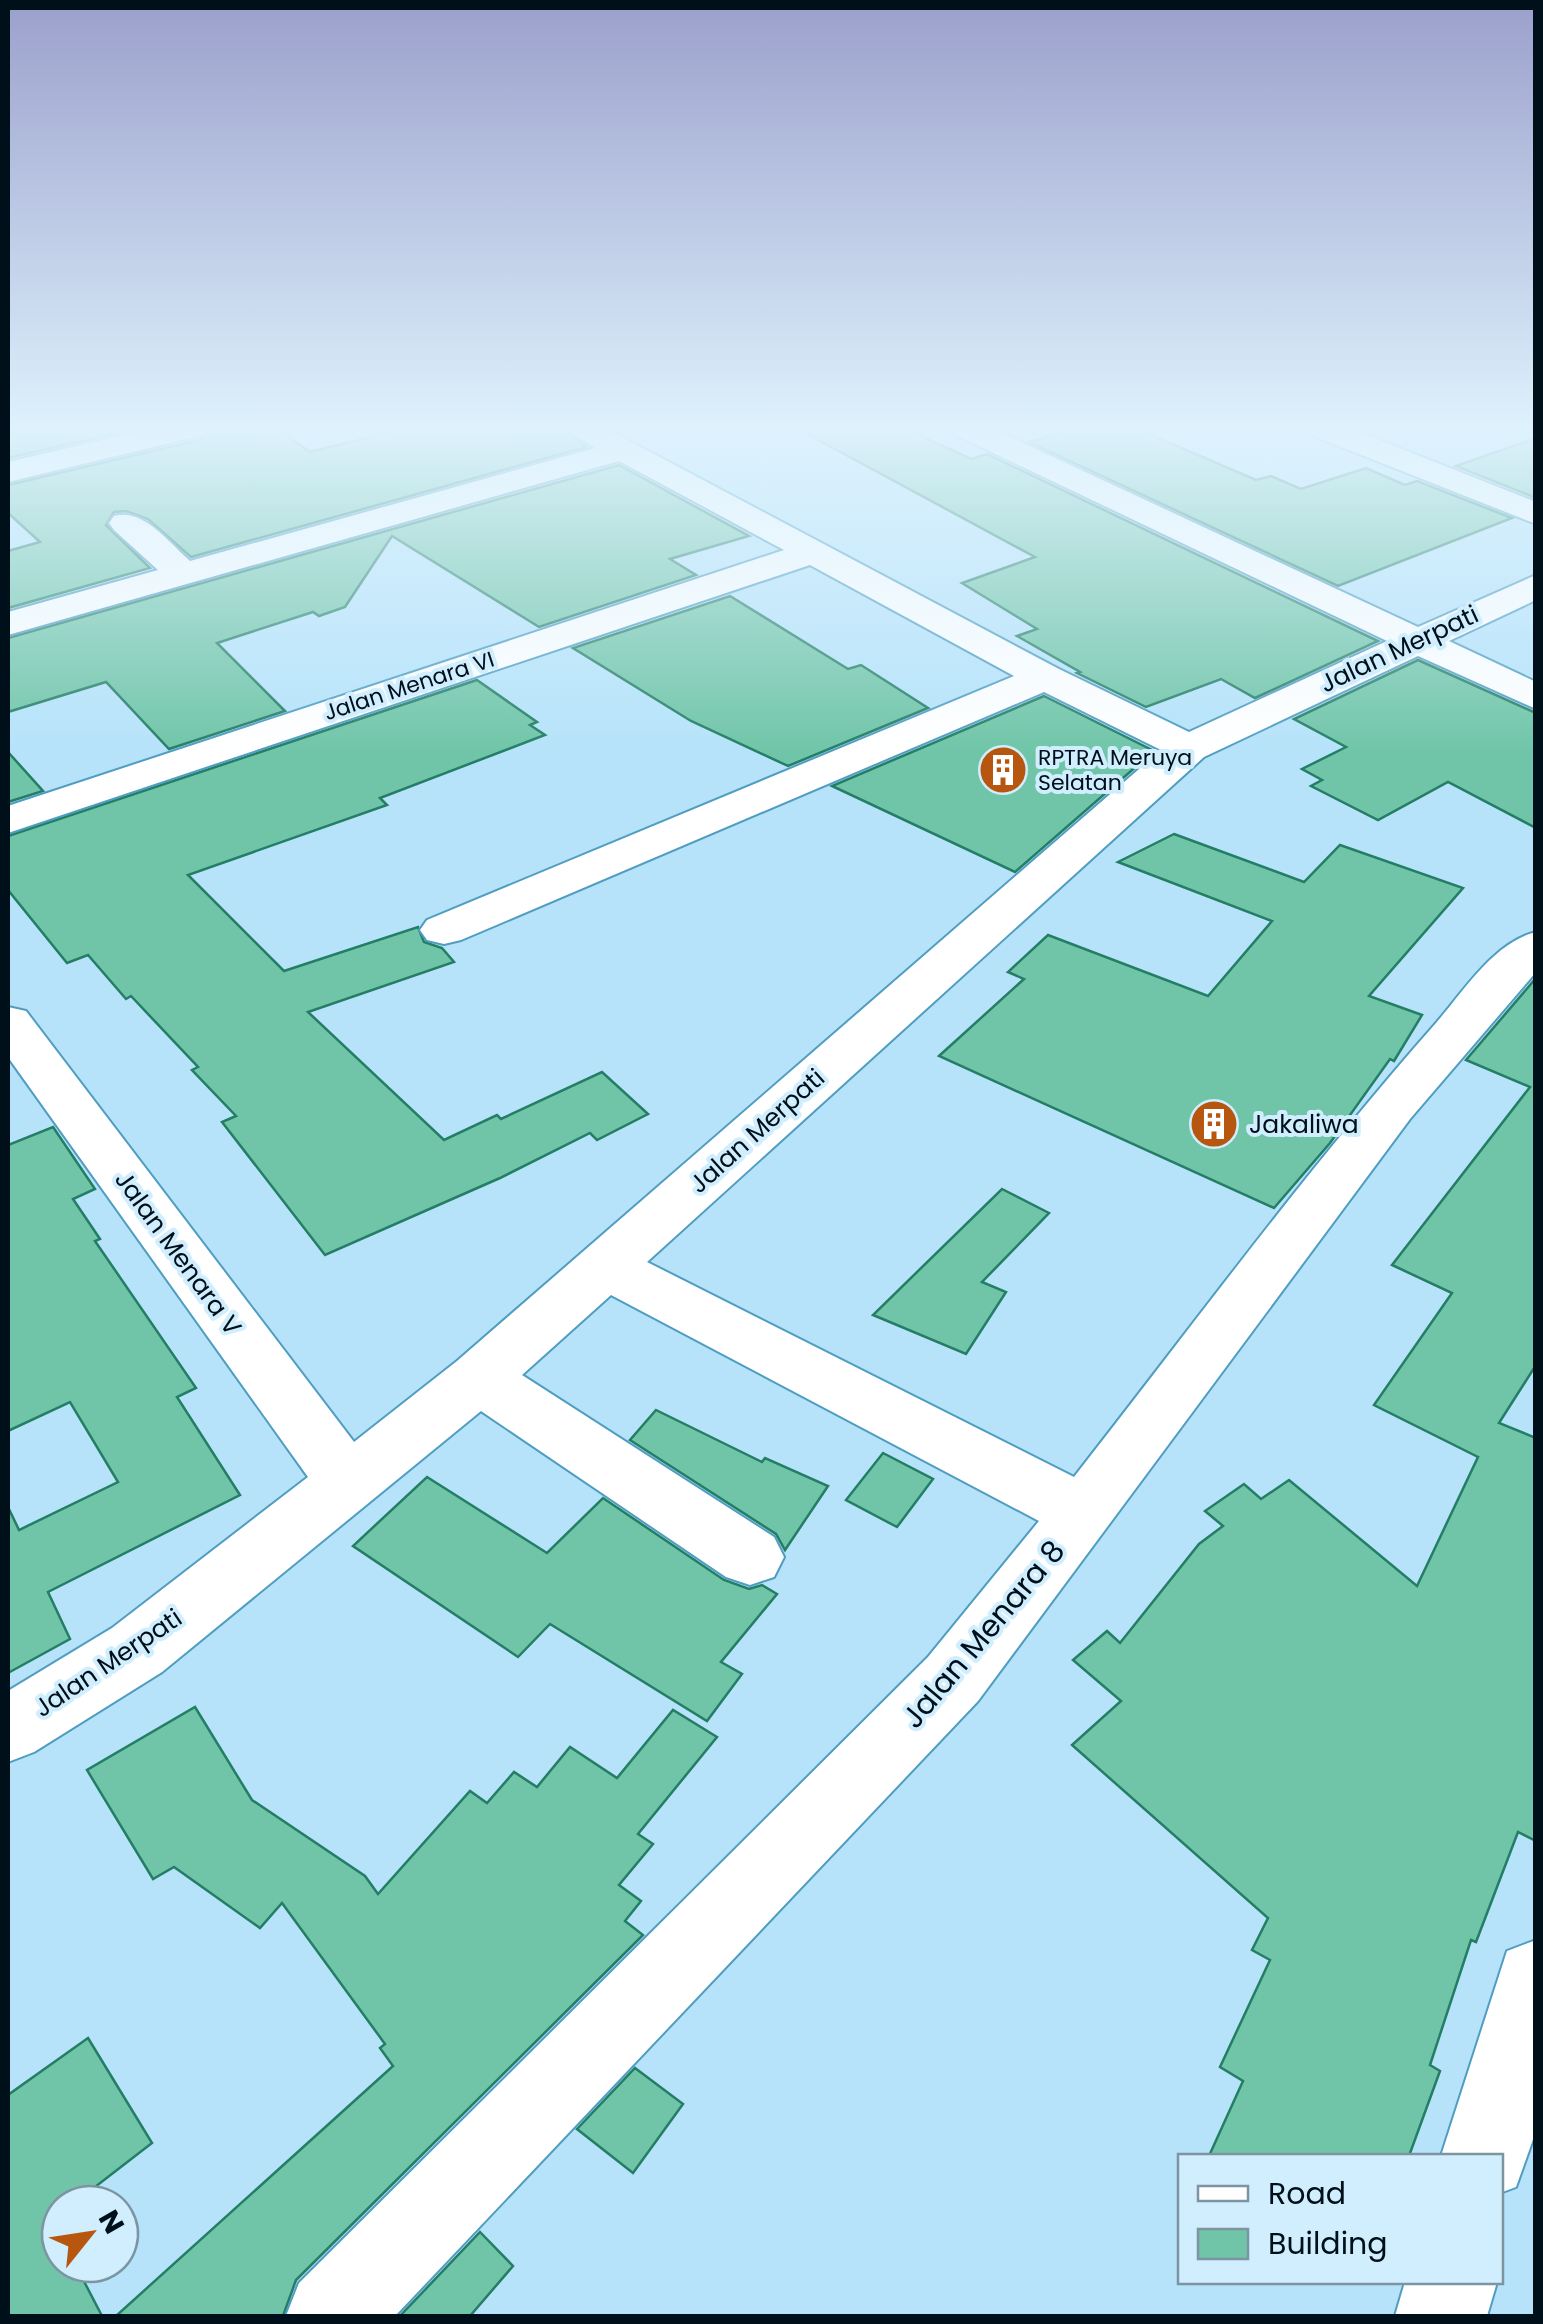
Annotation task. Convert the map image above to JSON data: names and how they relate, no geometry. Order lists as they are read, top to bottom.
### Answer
{
  "streets": {
    "street": [
      "Jalan Merpati",
      "Jalan Menara VI",
      "Jalan Menara V",
      "Jalan Menara 8"
    ]
  },
  "crossings": [
    ["Jalan Merpati", "Jalan Menara V"]
  ],
  "places": {
    "building": ["RPTRA Meruya Selatan", "Jakaliwa"]
  },
  "legend": ["Road", "Building"],
  "north": "top right"
}
